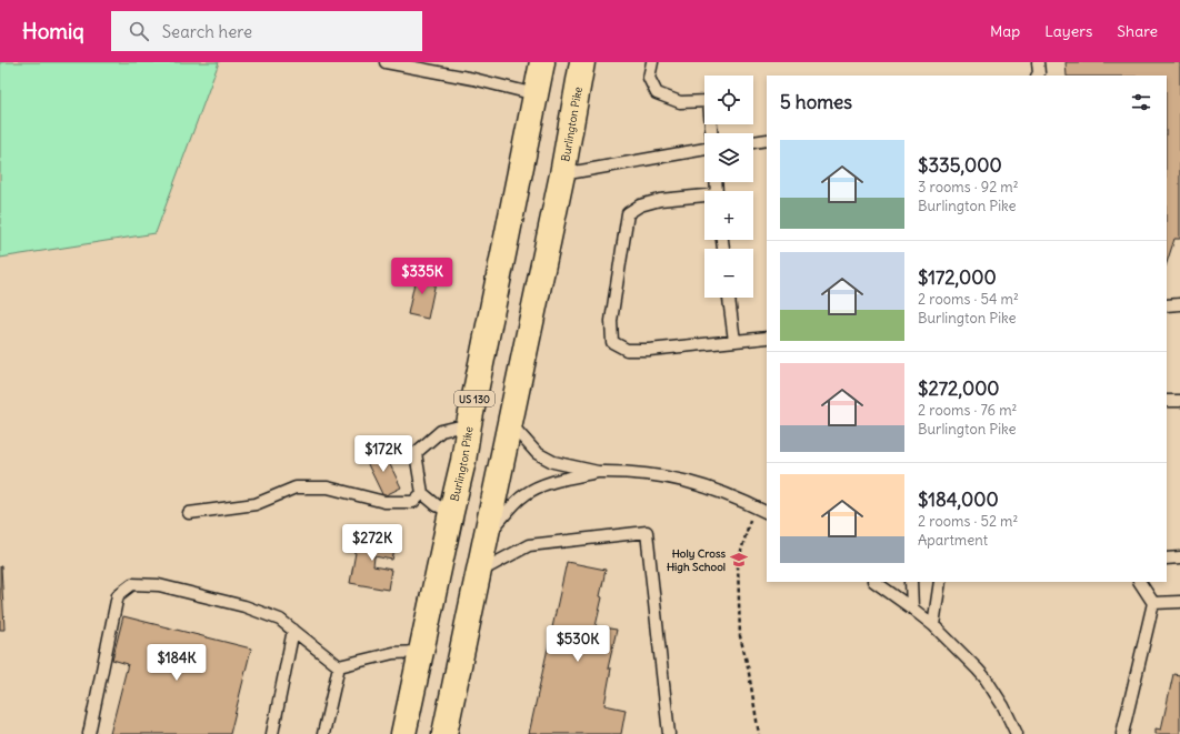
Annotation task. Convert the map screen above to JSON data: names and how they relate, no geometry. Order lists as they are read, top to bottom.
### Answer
{
  "streets": {
    "highway": ["Burlington Pike", "US 130"]
  },
  "places": {
    "school or university": ["Holy Cross High School"]
  },
  "page": {
    "header": "Homiq",
    "search": "Search here",
    "nav": ["Map", "Layers", "Share"],
    "map_buttons": ["+", "−"],
    "heading": "5 homes",
    "list": [
      {
        "name": "$335,000",
        "note": "3 rooms · 92 m² · Burlington Pike"
      },
      {
        "name": "$172,000",
        "note": "2 rooms · 54 m² · Burlington Pike"
      },
      {
        "name": "$272,000",
        "note": "2 rooms · 76 m² · Burlington Pike"
      },
      {
        "name": "$184,000",
        "note": "2 rooms · 52 m² · Apartment"
      }
    ],
    "price": [
      "$335K",
      "$172K",
      "$272K",
      "$530K",
      "$184K"
    ]
  }
}
